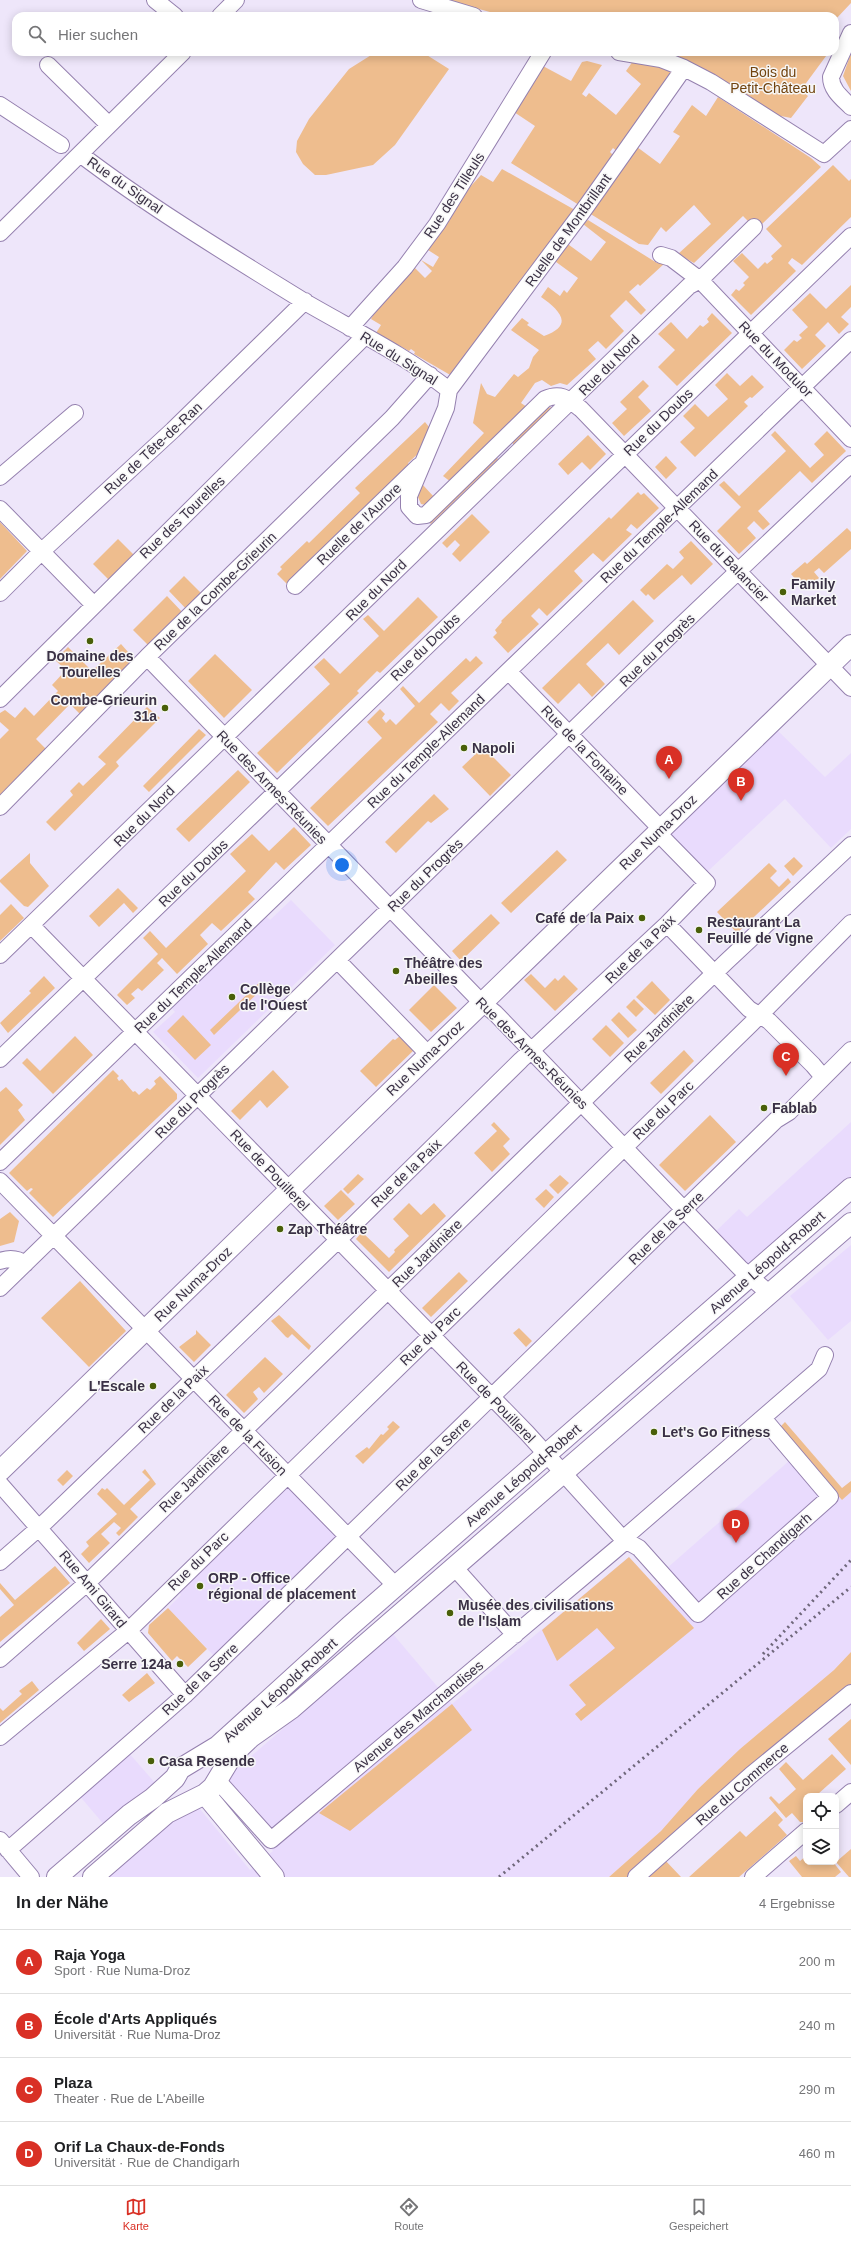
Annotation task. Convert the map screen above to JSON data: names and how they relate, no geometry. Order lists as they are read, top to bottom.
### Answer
{
  "streets": {
    "main road": ["Rue Numa-Droz", "Avenue Léopold-Robert"],
    "street": [
      "Rue du Signal",
      "Rue des Tilleuls",
      "Ruelle de Montbrillant",
      "Rue du Modulor",
      "Rue du Nord",
      "Rue du Doubs",
      "Rue de Tête-de-Ran",
      "Rue des Tourelles",
      "Ruelle de l'Aurore",
      "Rue du Temple-Allemand",
      "Rue du Balancier",
      "Rue de la Combe-Grieurin",
      "Rue du Progrès",
      "Rue de la Fontaine",
      "Rue des Armes-Réunies",
      "Rue de la Paix",
      "Rue Jardinière",
      "Rue du Parc",
      "Rue de Pouillerel",
      "Rue de la Serre",
      "Rue de la Fusion",
      "Rue de Chandigarh",
      "Rue Ami Girard",
      "Avenue des Marchandises",
      "Rue du Commerce"
    ]
  },
  "crossings": [
    ["Rue du Signal", "Rue des Tilleuls"],
    ["Rue du Signal", "Ruelle de Montbrillant"],
    ["Rue du Signal", "Rue du Nord"],
    ["Rue du Signal", "Rue de Tête-de-Ran"],
    ["Rue du Signal", "Rue des Tourelles"],
    ["Rue du Signal", "Ruelle de l'Aurore"],
    ["Rue du Signal", "Rue du Balancier"],
    ["Rue du Signal", "Rue de la Combe-Grieurin"],
    ["Rue du Modulor", "Rue du Nord"],
    ["Rue du Modulor", "Rue du Doubs"],
    ["Rue du Modulor", "Rue du Temple-Allemand"],
    ["Rue du Nord", "Rue du Balancier"],
    ["Rue du Nord", "Rue des Armes-Réunies"],
    ["Rue du Nord", "Rue de Pouillerel"],
    ["Rue du Doubs", "Rue du Balancier"],
    ["Rue du Doubs", "Rue des Armes-Réunies"],
    ["Rue du Doubs", "Rue de Pouillerel"],
    ["Rue du Temple-Allemand", "Rue du Balancier"],
    ["Rue du Temple-Allemand", "Rue de la Fontaine"],
    ["Rue du Temple-Allemand", "Rue des Armes-Réunies"],
    ["Rue du Temple-Allemand", "Rue de Pouillerel"],
    ["Rue du Balancier", "Rue du Progrès"],
    ["Rue du Balancier", "Rue Numa-Droz"],
    ["Rue de la Combe-Grieurin", "Rue des Armes-Réunies"],
    ["Rue du Progrès", "Rue de la Fontaine"],
    ["Rue du Progrès", "Rue des Armes-Réunies"],
    ["Rue du Progrès", "Rue de Pouillerel"],
    ["Rue du Progrès", "Rue de la Fusion"],
    ["Rue de la Fontaine", "Rue Numa-Droz"],
    ["Rue de la Fontaine", "Rue de la Paix"],
    ["Rue des Armes-Réunies", "Rue Numa-Droz"],
    ["Rue des Armes-Réunies", "Rue de la Paix"],
    ["Rue des Armes-Réunies", "Rue Jardinière"],
    ["Rue des Armes-Réunies", "Rue du Parc"],
    ["Rue des Armes-Réunies", "Rue de la Serre"],
    ["Rue des Armes-Réunies", "Avenue Léopold-Robert"],
    ["Rue Numa-Droz", "Rue de Pouillerel"],
    ["Rue Numa-Droz", "Rue de la Fusion"],
    ["Rue de la Paix", "Rue de Pouillerel"],
    ["Rue de la Paix", "Rue de la Fusion"],
    ["Rue de la Paix", "Rue Ami Girard"],
    ["Rue Jardinière", "Rue de Pouillerel"],
    ["Rue Jardinière", "Rue de la Fusion"],
    ["Rue Jardinière", "Rue Ami Girard"],
    ["Rue du Parc", "Rue de Pouillerel"],
    ["Rue du Parc", "Rue de la Fusion"],
    ["Rue du Parc", "Rue Ami Girard"],
    ["Rue de Pouillerel", "Rue de la Serre"],
    ["Rue de Pouillerel", "Avenue Léopold-Robert"],
    ["Rue de Pouillerel", "Rue de Chandigarh"],
    ["Rue de Pouillerel", "Avenue des Marchandises"],
    ["Rue de la Serre", "Rue de la Fusion"],
    ["Rue de la Serre", "Rue Ami Girard"],
    ["Avenue Léopold-Robert", "Rue de la Fusion"],
    ["Avenue Léopold-Robert", "Avenue des Marchandises"],
    ["Rue de Chandigarh", "Avenue des Marchandises"]
  ],
  "parks": ["Bois du Petit-Château"],
  "places": [
    "Family Market",
    "Domaine des Tourelles",
    "Combe-Grieurin 31a",
    "Napoli",
    "Café de la Paix",
    "Restaurant La Feuille de Vigne",
    "Théâtre des Abeilles",
    "Collège de l'Ouest",
    "Fablab",
    "Zap Théâtre",
    "L'Escale",
    "Let's Go Fitness",
    "ORP - Office régional de placement",
    "Musée des civilisations de l'Islam",
    "Serre 124a",
    "Casa Resende"
  ],
  "page": {
    "search": "Hier suchen",
    "pins": [
      "A",
      "B",
      "C",
      "D"
    ],
    "heading": ["In der Nähe", "4 Ergebnisse"],
    "list": [
      {
        "mark": "A",
        "name": "Raja Yoga",
        "note": "Sport · Rue Numa-Droz",
        "value": "200 m"
      },
      {
        "mark": "B",
        "name": "École d'Arts Appliqués",
        "note": "Universität · Rue Numa-Droz",
        "value": "240 m"
      },
      {
        "mark": "C",
        "name": "Plaza",
        "note": "Theater · Rue de L'Abeille",
        "value": "290 m"
      },
      {
        "mark": "D",
        "name": "Orif La Chaux-de-Fonds",
        "note": "Universität · Rue de Chandigarh",
        "value": "460 m"
      }
    ],
    "nav": ["Karte", "Route", "Gespeichert"]
  }
}
